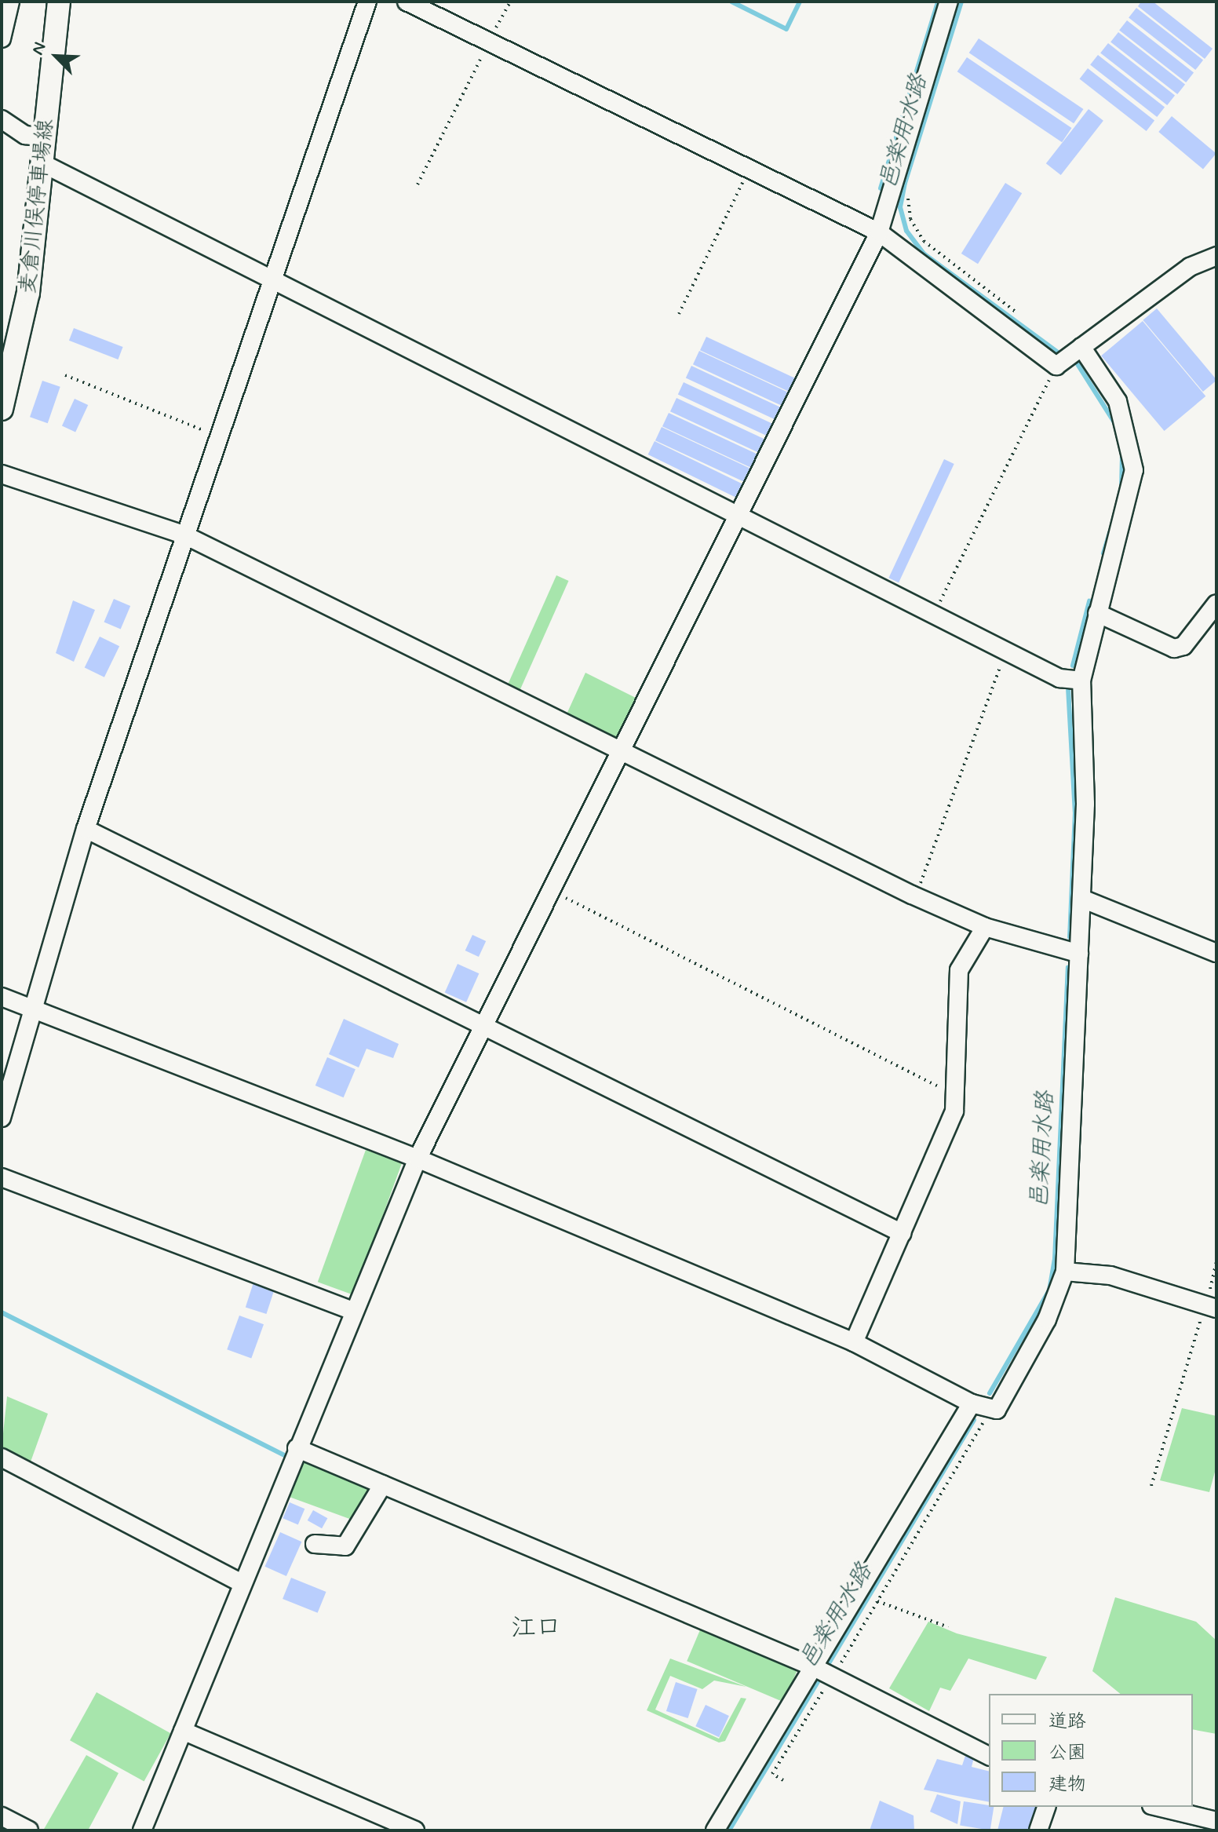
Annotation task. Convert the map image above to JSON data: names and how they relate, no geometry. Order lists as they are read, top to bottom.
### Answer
{
  "streets": {
    "main road": ["麦倉川俣停車場線"]
  },
  "districts": ["江口"],
  "water": ["邑楽用水路"],
  "legend": ["道路", "公園", "建物"],
  "north": "top left"
}
